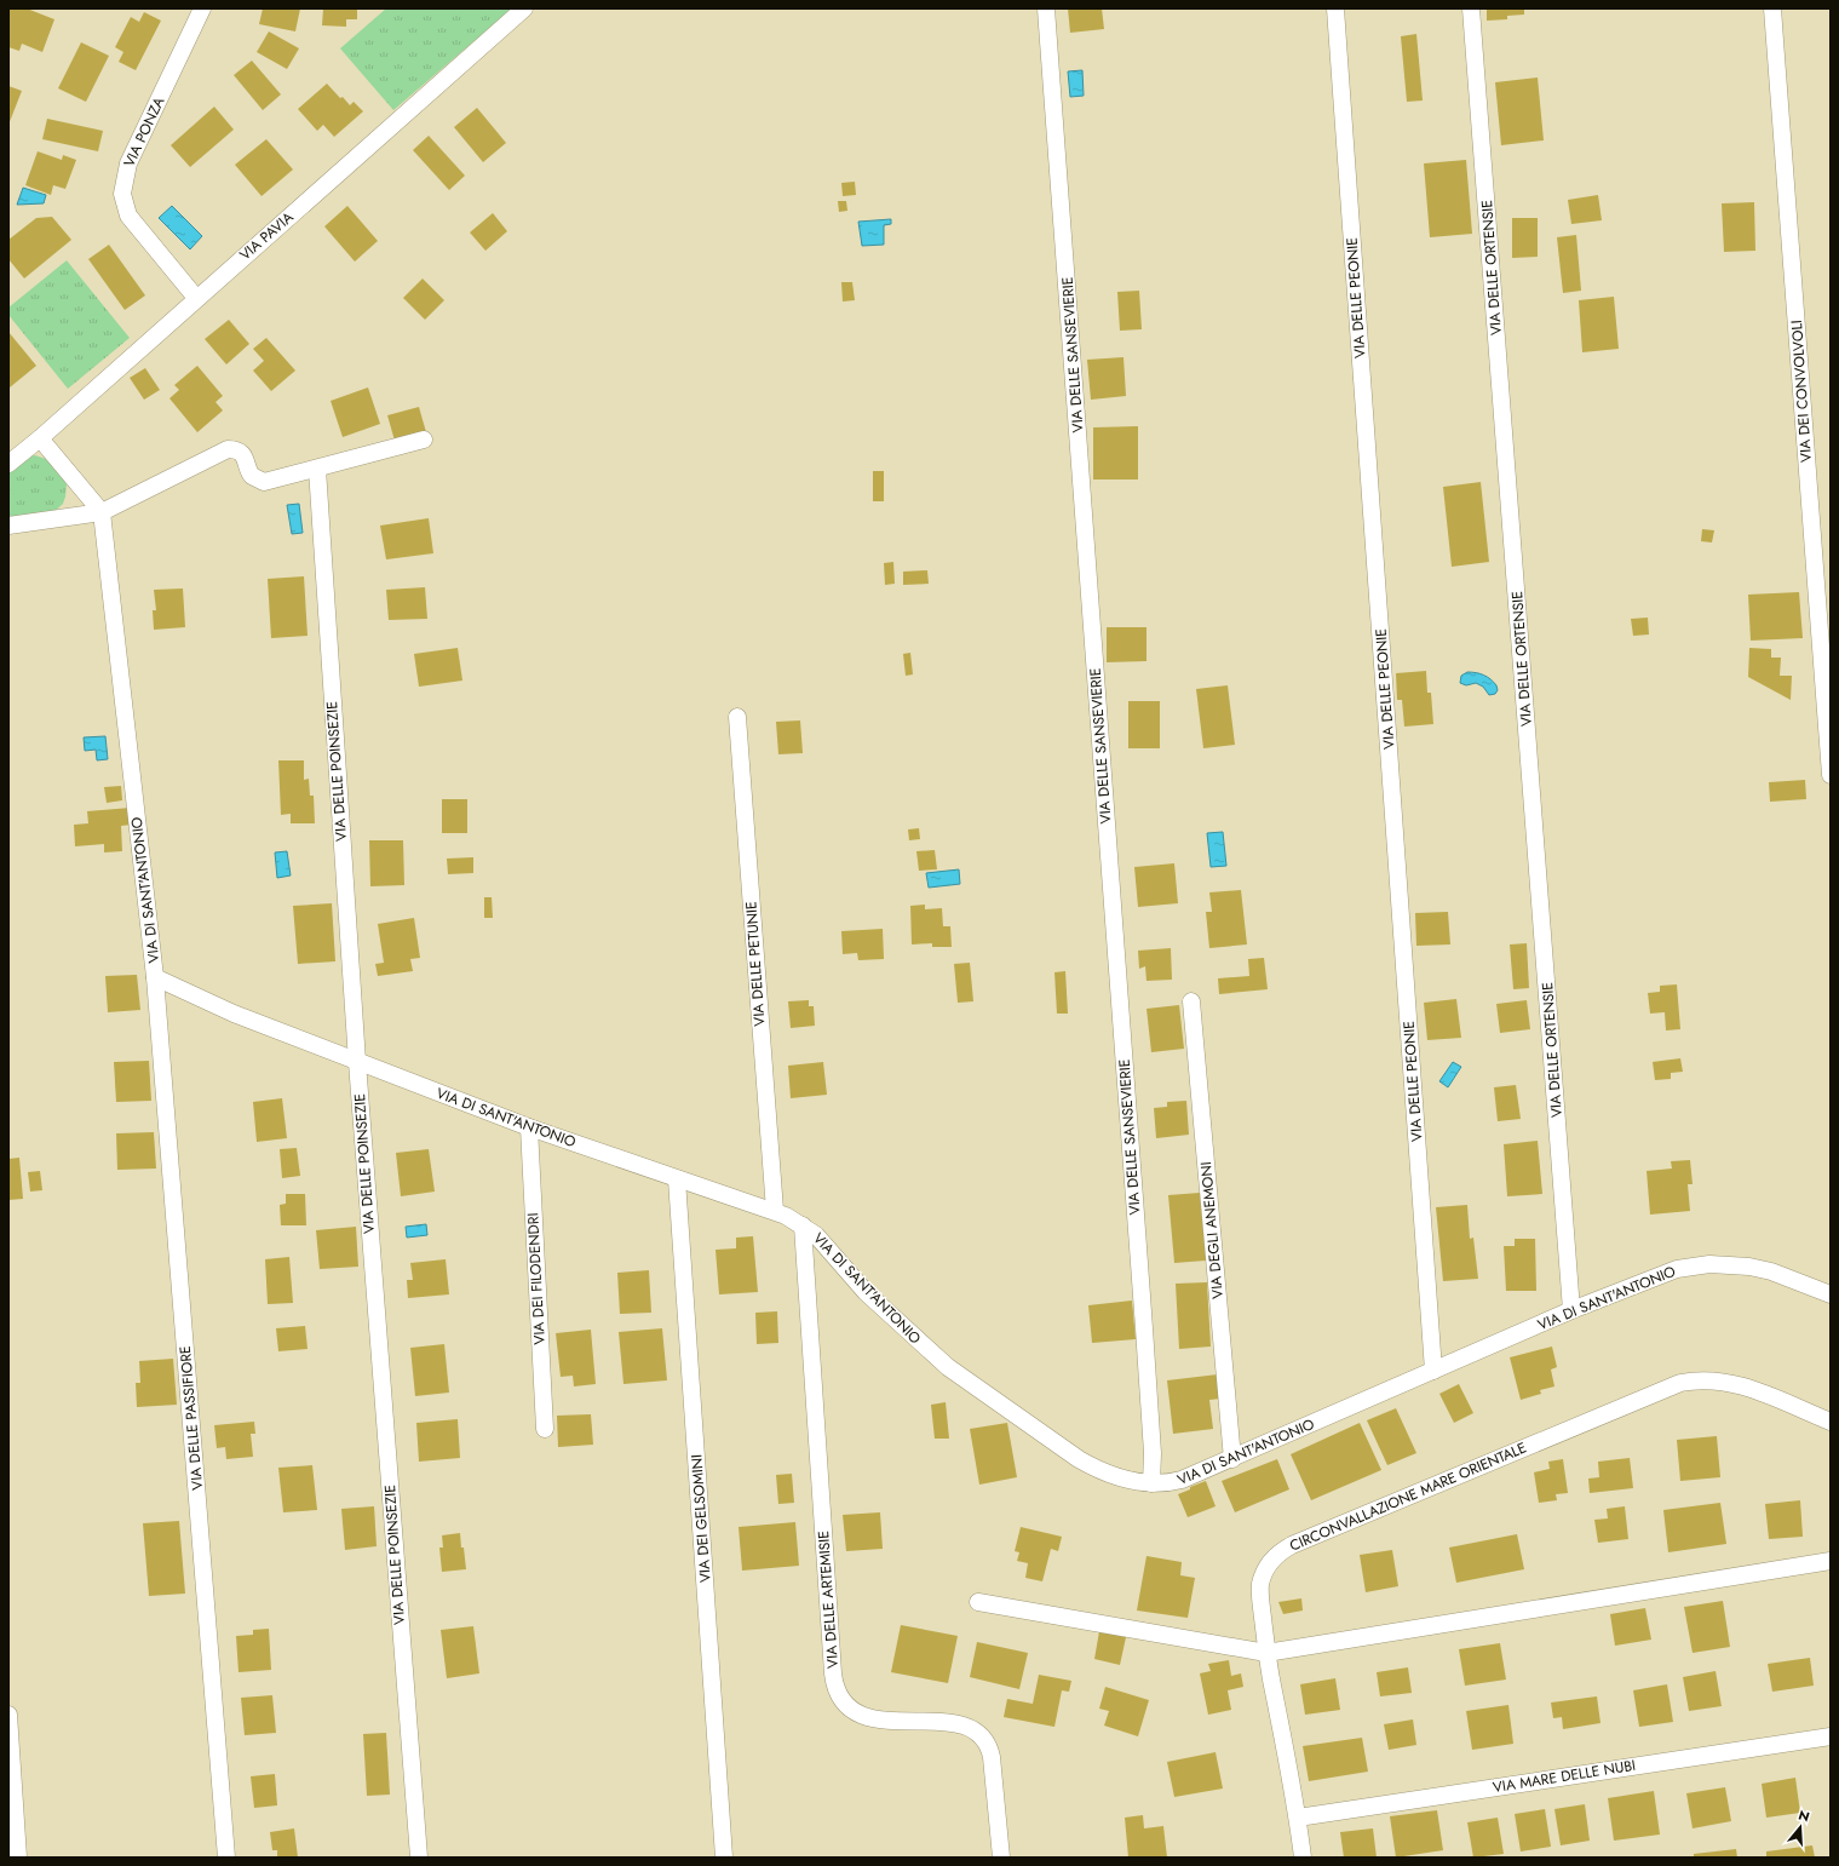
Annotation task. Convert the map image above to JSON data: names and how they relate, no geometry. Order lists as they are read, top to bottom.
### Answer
{
  "streets": {
    "street": [
      "VIA PONZA",
      "VIA PAVIA",
      "VIA DELLE ORTENSIE",
      "VIA DELLE PEONIE",
      "VIA DELLE SANSEVIERIE",
      "VIA DEI CONVOLVOLI",
      "VIA DELLE POINSEZIE",
      "VIA DI SANT'ANTONIO",
      "VIA DELLE PETUNIE",
      "VIA DEGLI ANEMONI",
      "VIA DEI FILODENDRI",
      "VIA DELLE PASSIFIORE",
      "CIRCONVALLAZIONE MARE ORIENTALE",
      "VIA DEI GELSOMINI",
      "VIA DELLE ARTEMISIE",
      "VIA MARE DELLE NUBI"
    ]
  },
  "crossings": [
    ["VIA PONZA", "VIA PAVIA"],
    ["VIA DELLE ORTENSIE", "VIA DI SANT'ANTONIO"],
    ["VIA DELLE PEONIE", "VIA DI SANT'ANTONIO"],
    ["VIA DELLE SANSEVIERIE", "VIA DI SANT'ANTONIO"],
    ["VIA DELLE POINSEZIE", "VIA DI SANT'ANTONIO"],
    ["VIA DI SANT'ANTONIO", "VIA DELLE PETUNIE"],
    ["VIA DI SANT'ANTONIO", "VIA DEGLI ANEMONI"],
    ["VIA DI SANT'ANTONIO", "VIA DEI FILODENDRI"],
    ["VIA DI SANT'ANTONIO", "VIA DELLE PASSIFIORE"],
    ["VIA DI SANT'ANTONIO", "VIA DEI GELSOMINI"],
    ["VIA DI SANT'ANTONIO", "VIA DELLE ARTEMISIE"],
    ["CIRCONVALLAZIONE MARE ORIENTALE", "VIA MARE DELLE NUBI"]
  ],
  "north": "top"
}
